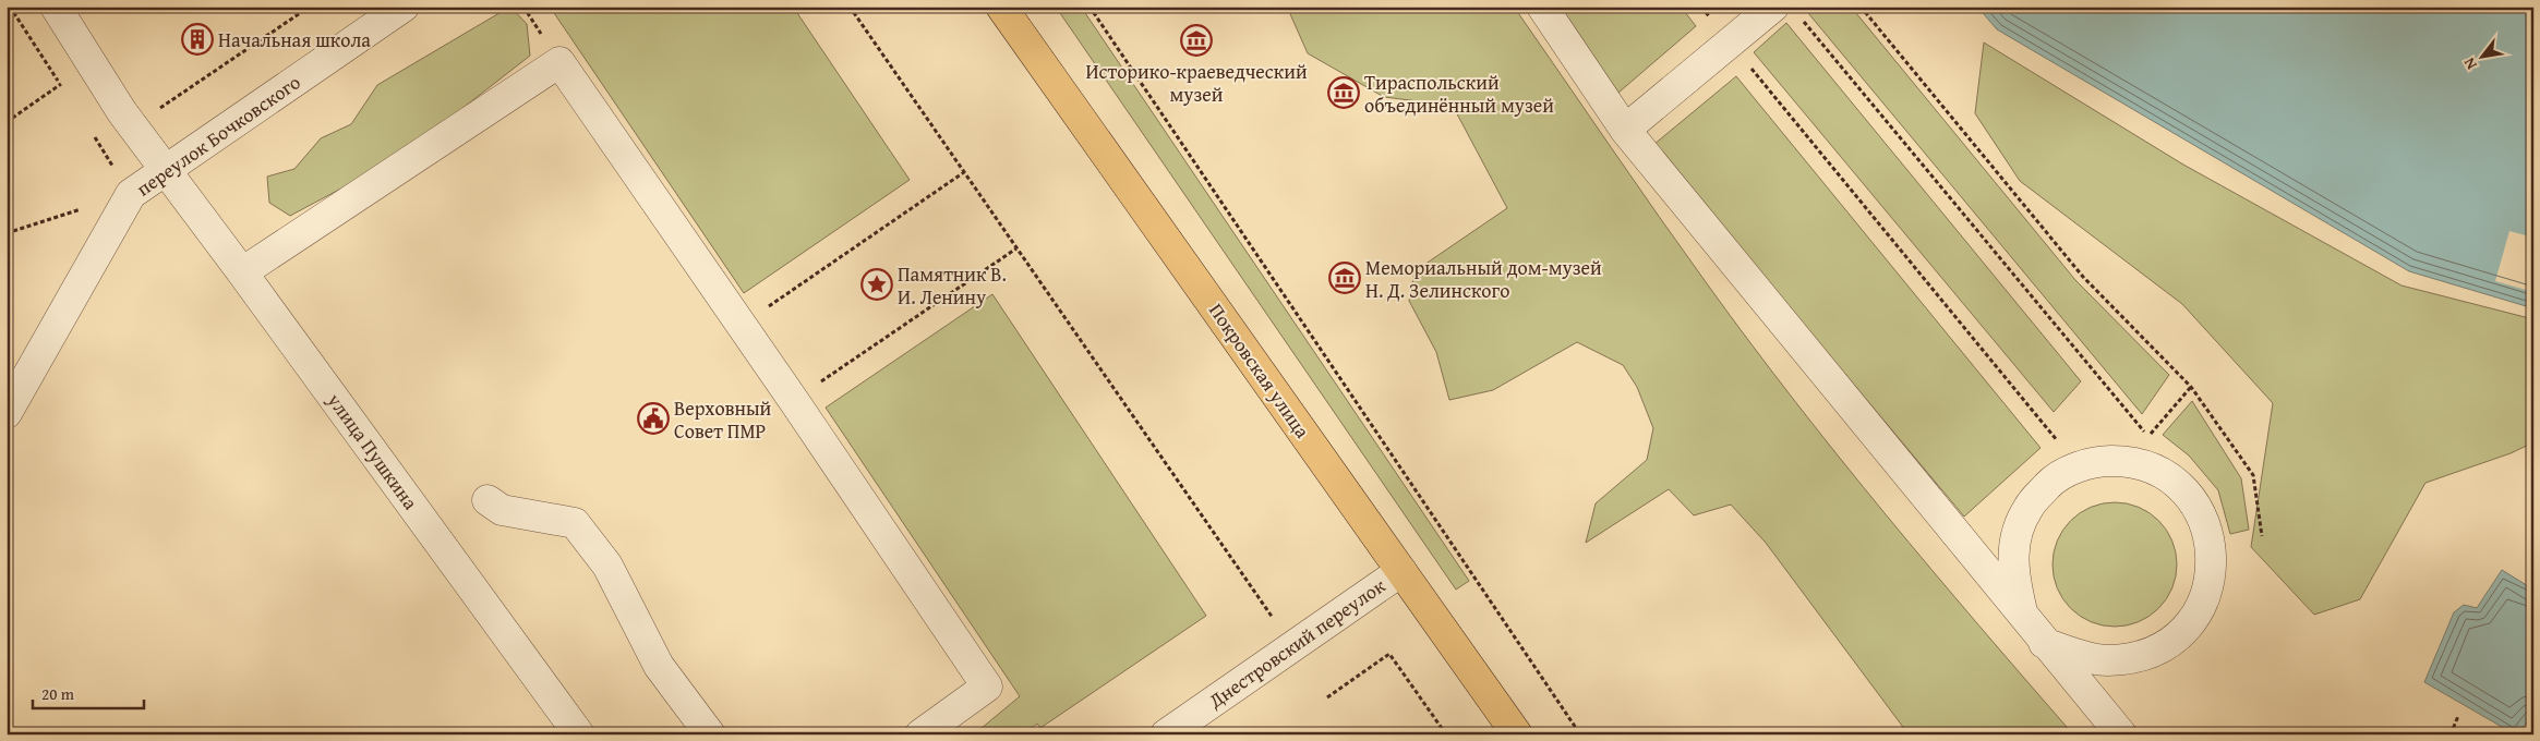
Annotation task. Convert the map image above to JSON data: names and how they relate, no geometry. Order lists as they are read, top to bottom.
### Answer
{
  "streets": {
    "main road": ["Покровская улица"],
    "street": ["переулок Бочковского", "улица Пушкина", "Днестровский переулок"]
  },
  "crossings": [
    ["переулок Бочковского", "улица Пушкина"],
    ["Покровская улица", "Днестровский переулок"]
  ],
  "places": {
    "building": ["Начальная школа"],
    "museum": ["Историко-краеведческий музей", "Тираспольский объединённый музей", "Мемориальный дом-музей Н. Д. Зелинского"],
    "place": ["Памятник В. И. Ленину"],
    "public building": ["Верховный Совет ПМР"]
  },
  "scale_bar": "20 m",
  "north": "bottom left"
}
